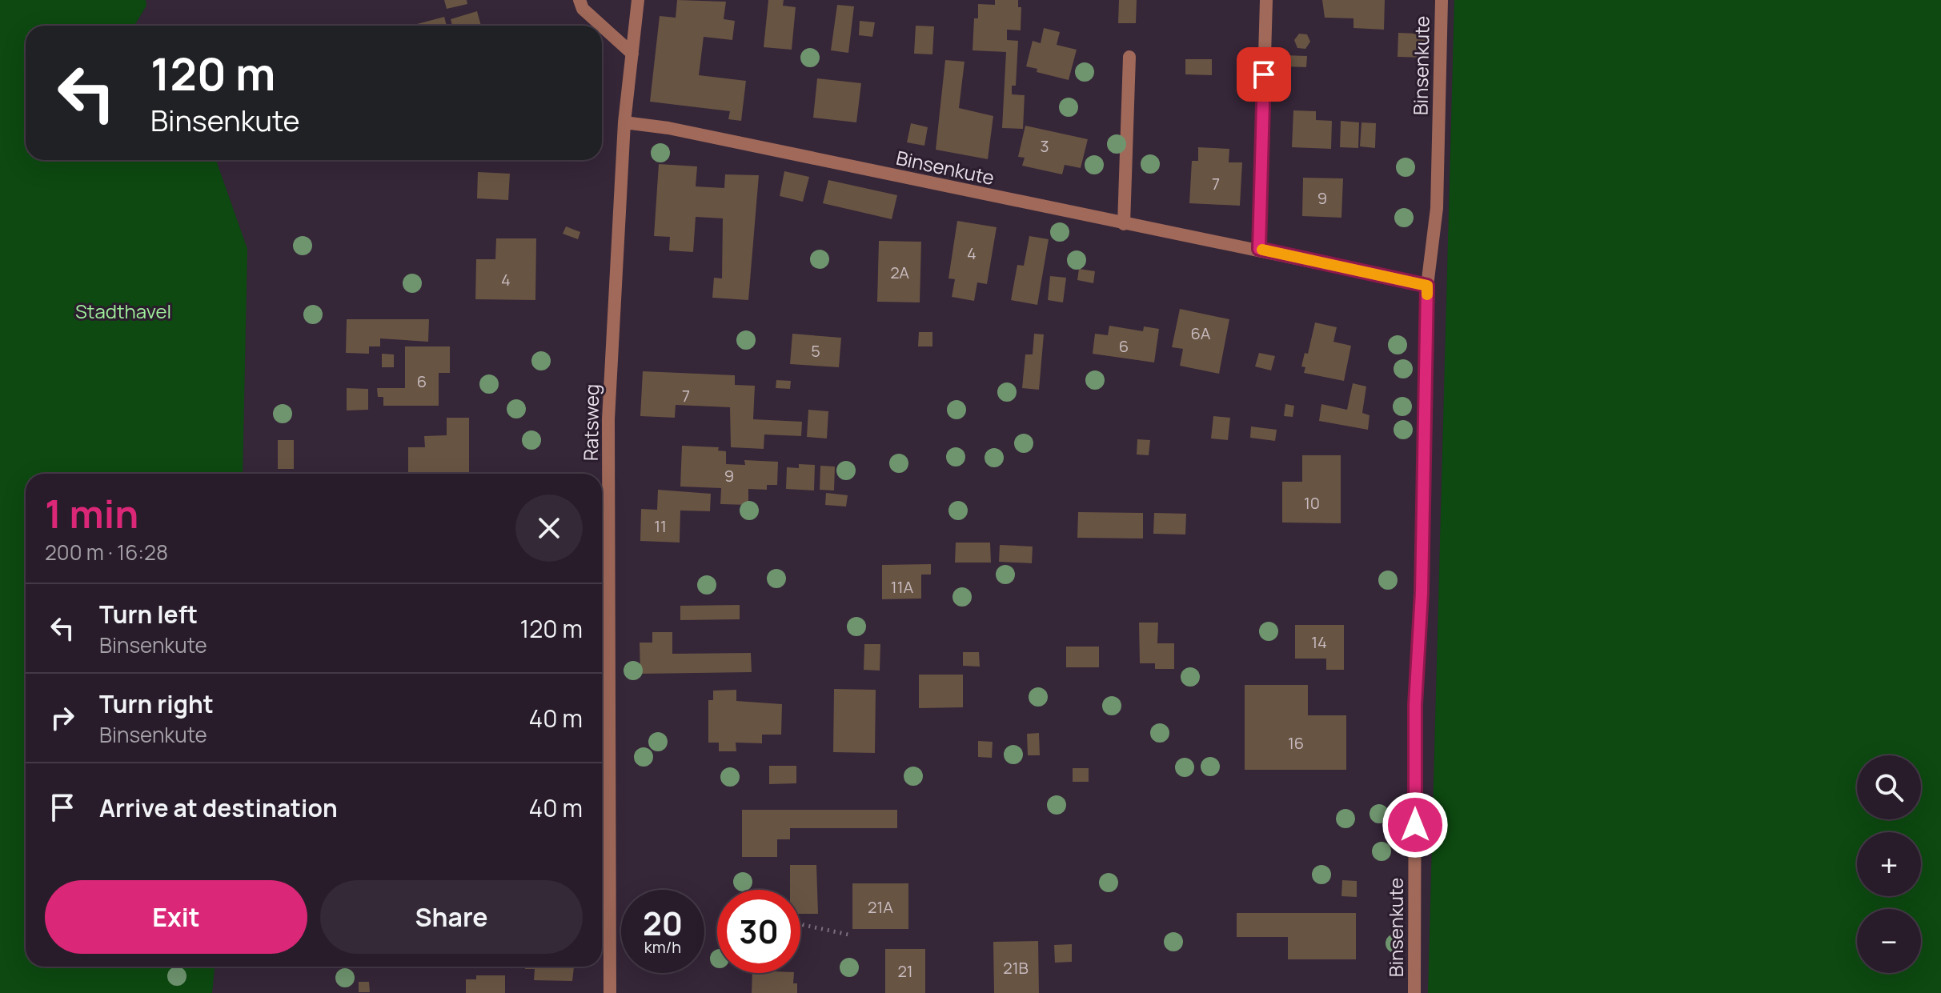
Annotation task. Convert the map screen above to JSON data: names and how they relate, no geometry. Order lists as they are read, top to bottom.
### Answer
{
  "streets": {
    "street": ["Binsenkute", "Ratsweg"]
  },
  "crossings": [
    ["Binsenkute", "Ratsweg"]
  ],
  "parks": ["Stadthavel"],
  "house_numbers": [
    "3",
    "7",
    "9",
    "4",
    "2A",
    "4",
    "6A",
    "6",
    "5",
    "6",
    "7",
    "9",
    "10",
    "11",
    "11A",
    "14",
    "16",
    "21A",
    "21B",
    "21"
  ],
  "page": {
    "turn": ["120 m", "Binsenkute"],
    "heading": ["1 min", "200 m · 16:28"],
    "list": [
      {
        "name": "Turn left",
        "note": "Binsenkute",
        "value": "120 m"
      },
      {
        "name": "Turn right",
        "note": "Binsenkute",
        "value": "40 m"
      },
      {
        "name": "Arrive at destination",
        "value": "40 m"
      }
    ],
    "map_buttons": ["+", "−"],
    "buttons": ["Exit", "Share"],
    "speed": "20 km/h",
    "limit": "30"
  }
}
